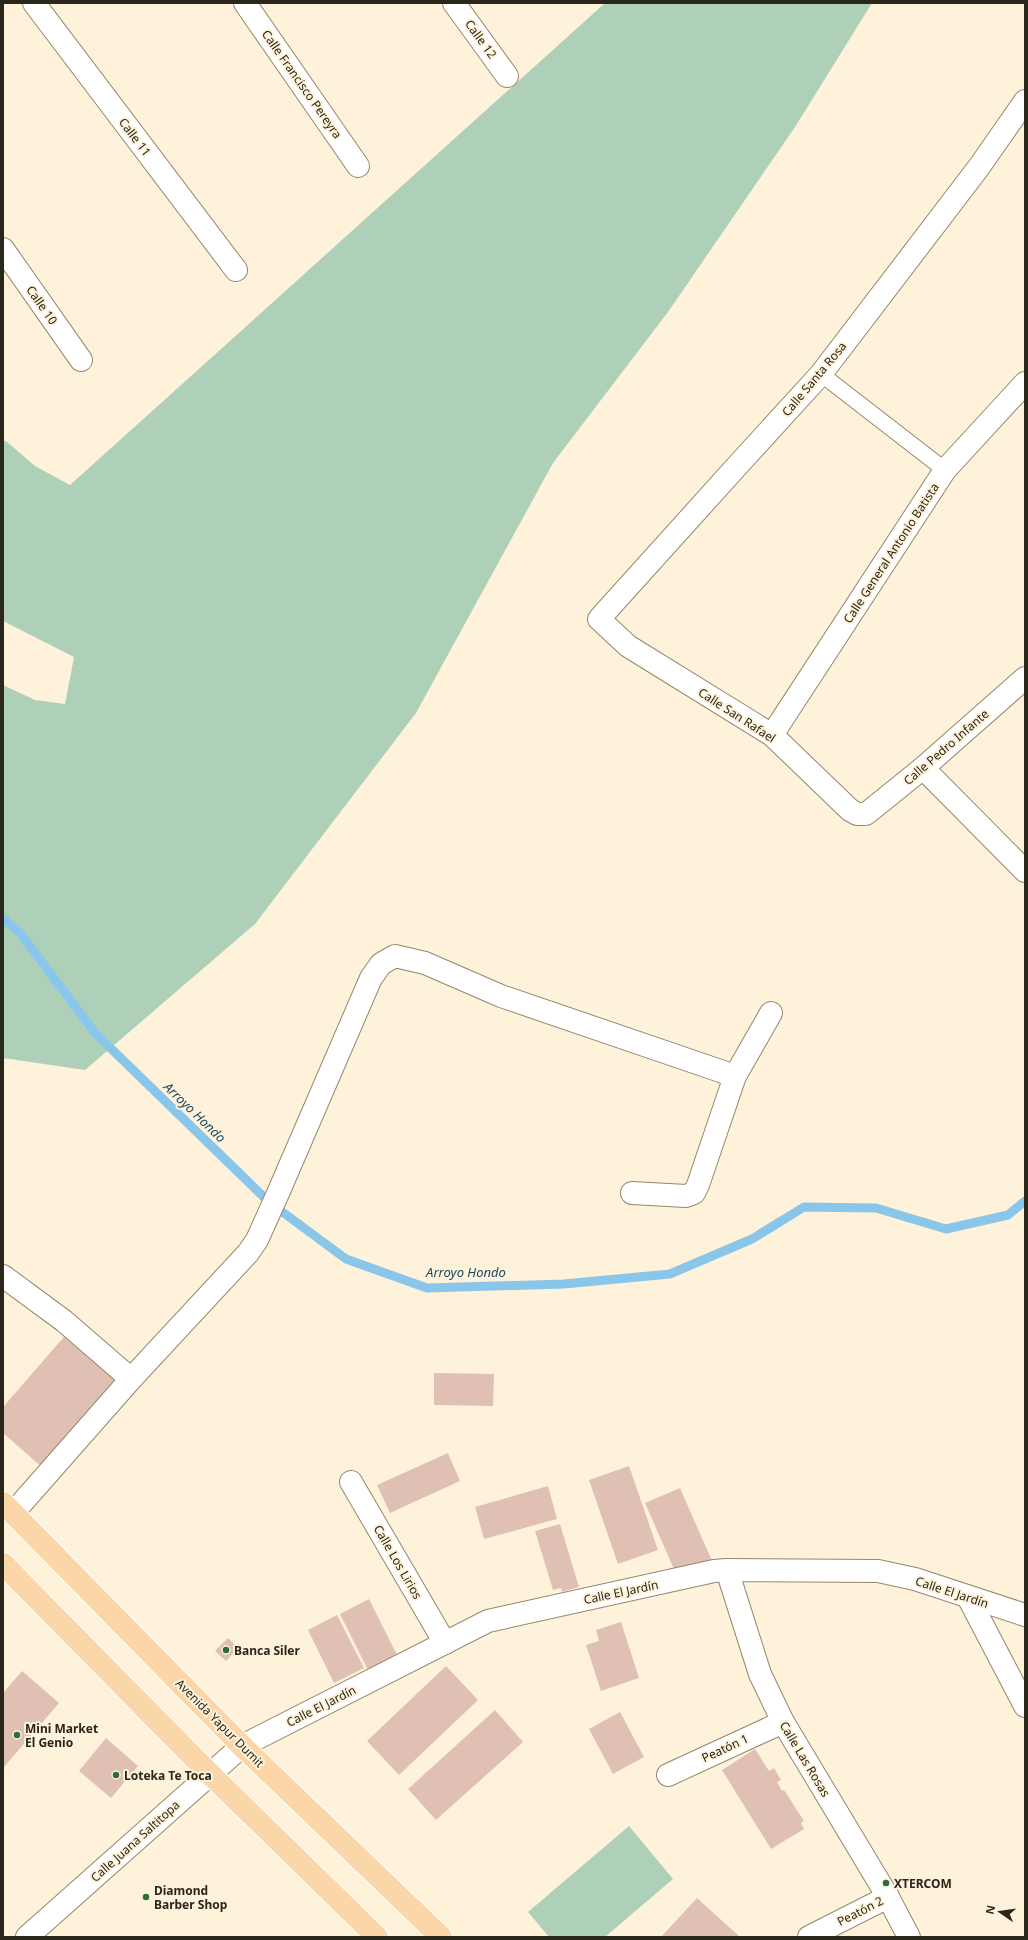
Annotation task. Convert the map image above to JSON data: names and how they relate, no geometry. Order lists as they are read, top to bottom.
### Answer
{
  "streets": {
    "main road": ["Avenida Yapur Dumit"],
    "street": [
      "Calle 12",
      "Calle Francisco Pereyra",
      "Calle 11",
      "Calle 10",
      "Calle Santa Rosa",
      "Calle General Antonio Batista",
      "Calle San Rafael",
      "Calle Pedro Infante",
      "Calle Los Lirios",
      "Calle El Jardín",
      "Peatón 1",
      "Calle Las Rosas",
      "Calle Juana Saltitopa",
      "Peatón 2"
    ]
  },
  "crossings": [
    ["Calle Santa Rosa", "Calle San Rafael"],
    ["Calle General Antonio Batista", "Calle San Rafael"],
    ["Calle San Rafael", "Calle Pedro Infante"],
    ["Calle Los Lirios", "Calle El Jardín"],
    ["Calle El Jardín", "Avenida Yapur Dumit"],
    ["Calle El Jardín", "Calle Las Rosas"],
    ["Calle El Jardín", "Calle Juana Saltitopa"],
    ["Avenida Yapur Dumit", "Calle Juana Saltitopa"],
    ["Peatón 1", "Calle Las Rosas"],
    ["Calle Las Rosas", "Peatón 2"]
  ],
  "water": ["Arroyo Hondo"],
  "places": [
    "Banca Siler",
    "Mini Market El Genio",
    "Loteka Te Toca",
    "XTERCOM",
    "Diamond Barber Shop"
  ],
  "north": "left"
}
